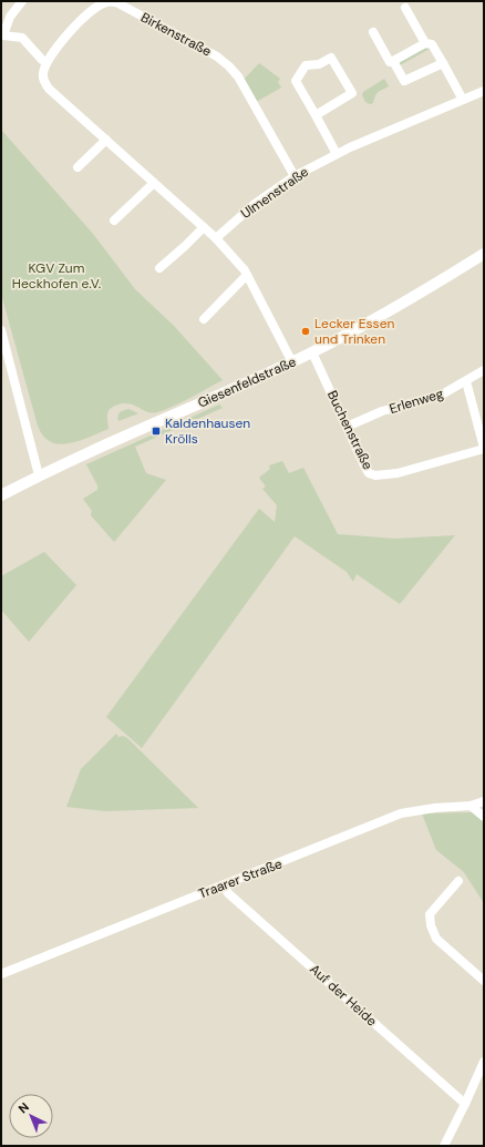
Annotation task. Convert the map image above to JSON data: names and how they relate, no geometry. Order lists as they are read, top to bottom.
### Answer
{
  "streets": {
    "main road": ["Giesenfeldstraße"],
    "street": [
      "Birkenstraße",
      "Ulmenstraße",
      "Erlenweg",
      "Buchenstraße",
      "Traarer Straße",
      "Auf der Heide"
    ]
  },
  "crossings": [
    ["Birkenstraße", "Ulmenstraße"],
    ["Giesenfeldstraße", "Buchenstraße"],
    ["Erlenweg", "Buchenstraße"],
    ["Traarer Straße", "Auf der Heide"]
  ],
  "parks": ["KGV Zum Heckhofen e.V."],
  "places": {
    "other": ["Lecker Essen und Trinken"],
    "transit": ["Kaldenhausen Krölls"]
  },
  "north": "top left"
}
